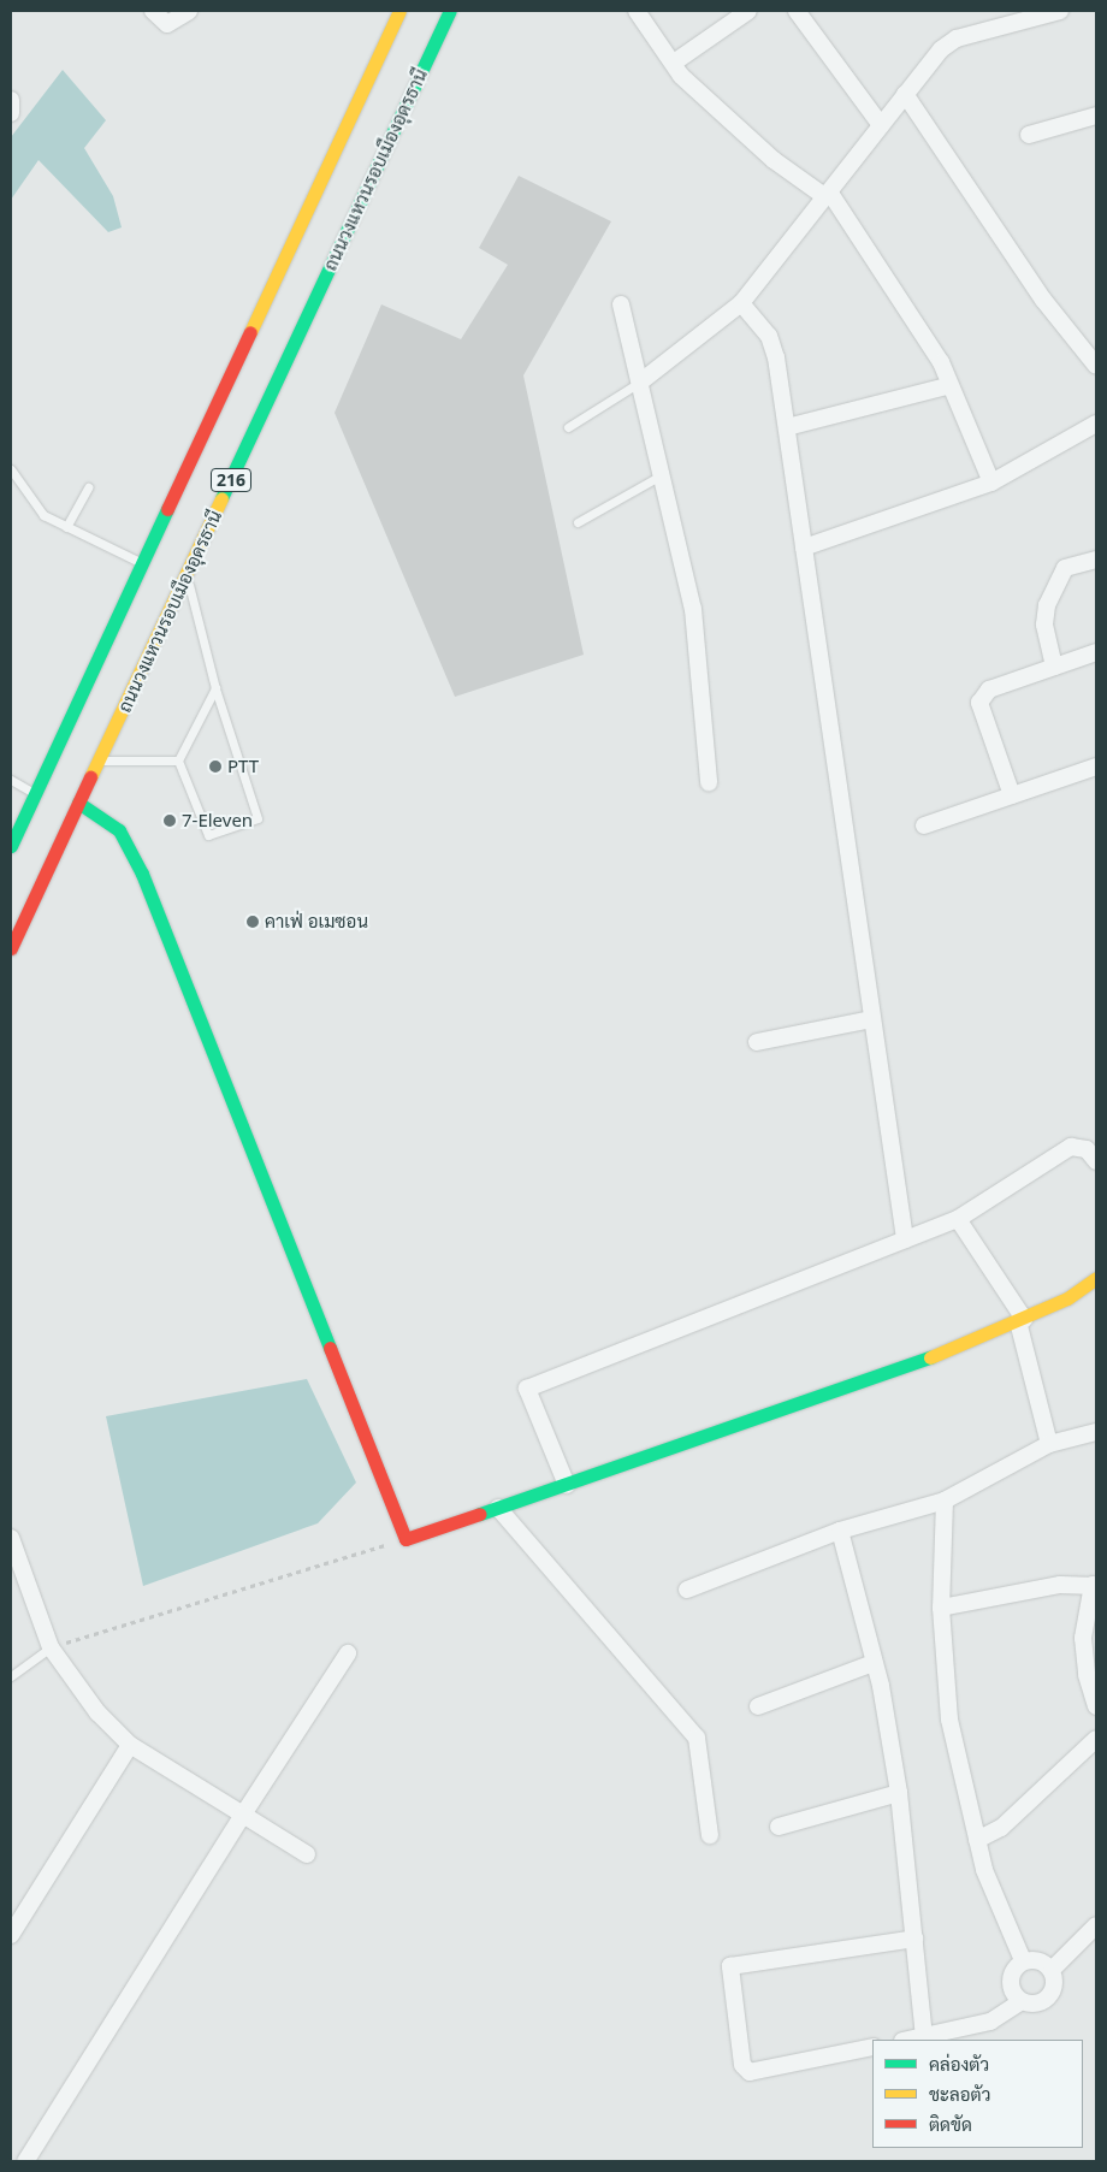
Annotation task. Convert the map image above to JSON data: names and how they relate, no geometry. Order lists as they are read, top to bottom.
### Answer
{
  "streets": {
    "main road": ["ถนนวงแหวนรอบเมืองอุดรธานี", "216"]
  },
  "places": ["PTT", "7-Eleven", "คาเฟ่ อเมซอน"],
  "legend": ["คล่องตัว", "ชะลอตัว", "ติดขัด"]
}
